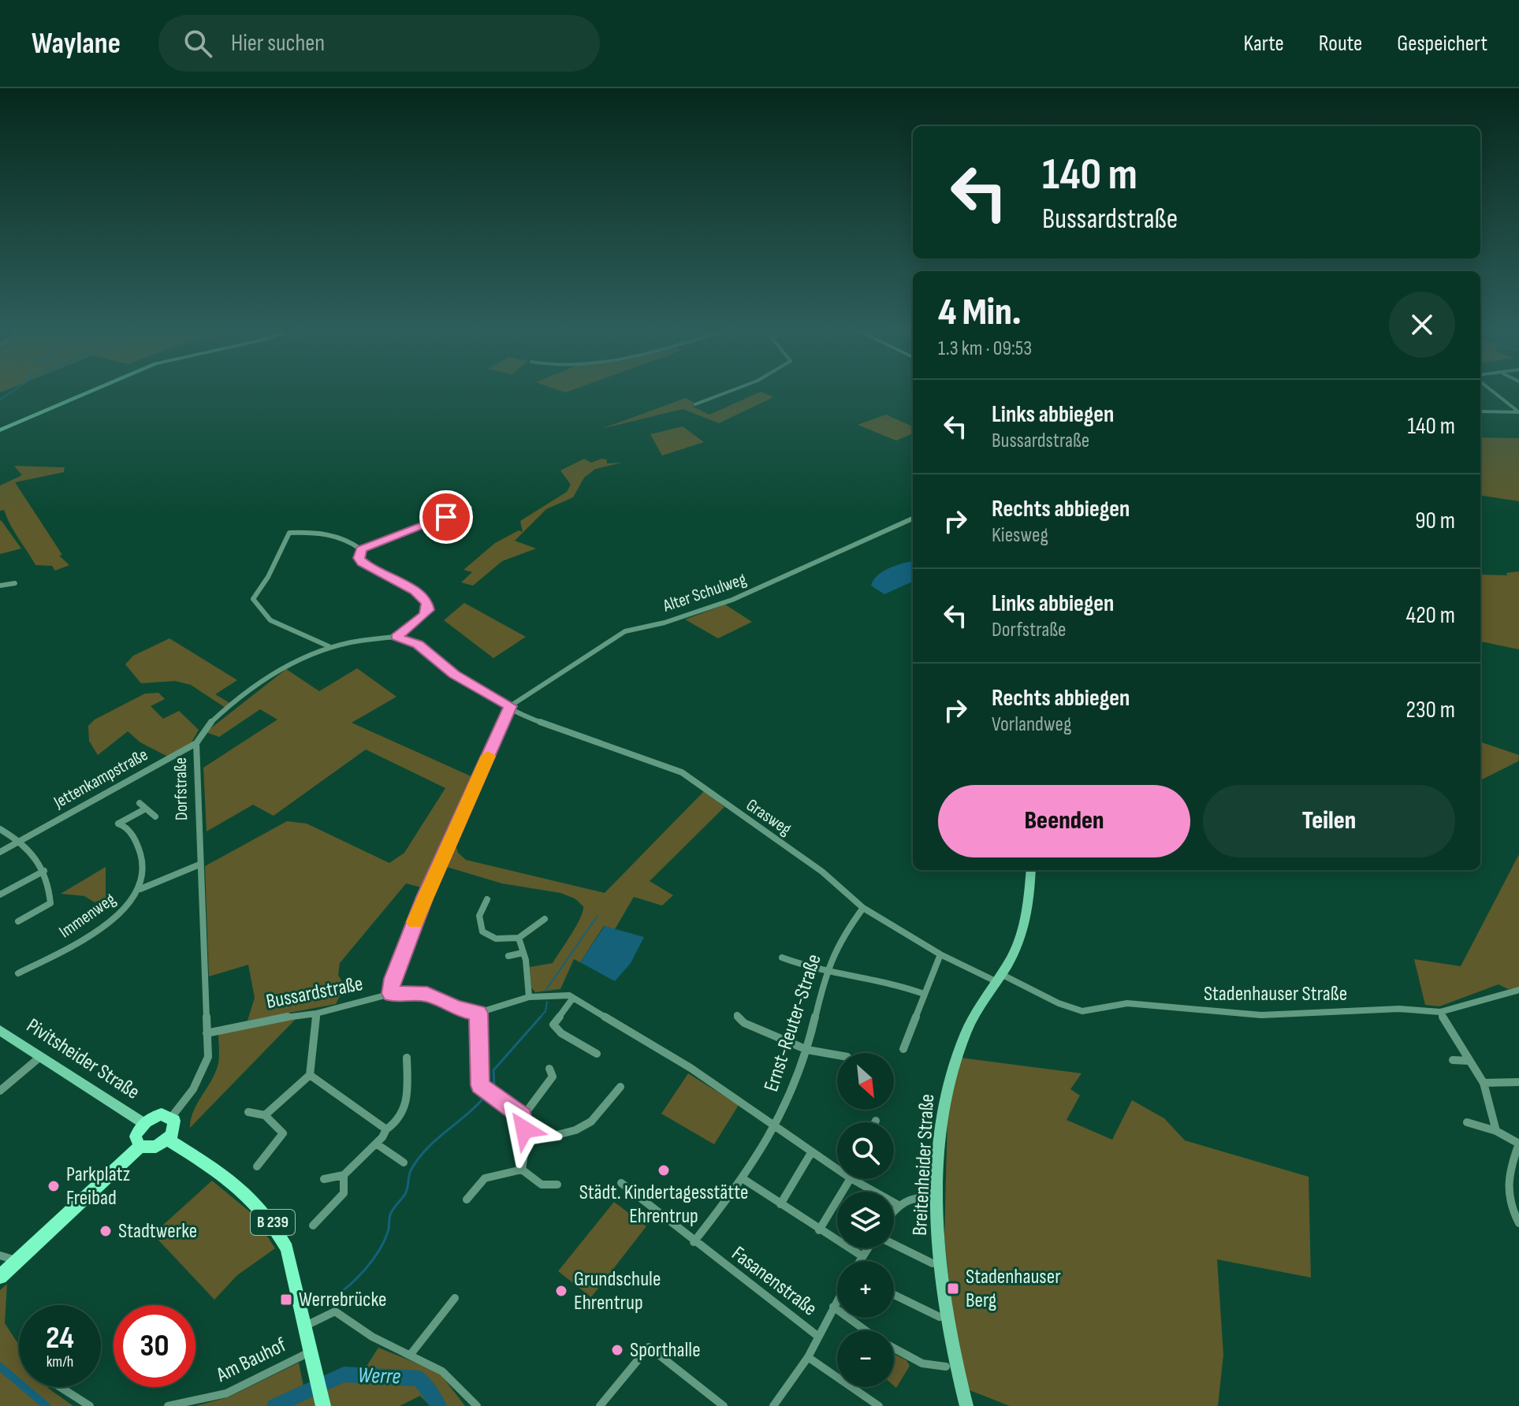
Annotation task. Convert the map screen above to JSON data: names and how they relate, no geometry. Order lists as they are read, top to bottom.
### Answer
{
  "streets": {
    "main road": ["Pivitsheider Straße", "B 239"],
    "street": [
      "Alter Schulweg",
      "Jettenkampstraße",
      "Dorfstraße",
      "Grasweg",
      "Immenweg",
      "Bussardstraße",
      "Stadenhauser Straße",
      "Ernst-Reuter-Straße",
      "Breitenheider Straße",
      "Fasanenstraße",
      "Am Bauhof"
    ]
  },
  "crossings": [
    ["Alter Schulweg", "Grasweg"],
    ["Jettenkampstraße", "Dorfstraße"],
    ["Dorfstraße", "Bussardstraße"],
    ["Dorfstraße", "Pivitsheider Straße"],
    ["Dorfstraße", "B 239"],
    ["Grasweg", "Stadenhauser Straße"],
    ["Grasweg", "Ernst-Reuter-Straße"],
    ["Grasweg", "Breitenheider Straße"],
    ["Stadenhauser Straße", "Breitenheider Straße"],
    ["Ernst-Reuter-Straße", "Fasanenstraße"],
    ["Pivitsheider Straße", "B 239"],
    ["B 239", "Am Bauhof"]
  ],
  "water": ["Werre"],
  "places": {
    "other": [
      "Städt. Kindertagesstätte Ehrentrup",
      "Parkplatz Freibad",
      "Stadtwerke",
      "Grundschule Ehrentrup",
      "Sporthalle"
    ],
    "transit": ["Stadenhauser Berg", "Werrebrücke"]
  },
  "north": "bottom right",
  "page": {
    "header": "Waylane",
    "search": "Hier suchen",
    "nav": ["Karte", "Route", "Gespeichert"],
    "turn": ["140 m", "Bussardstraße"],
    "heading": ["4 Min.", "1.3 km · 09:53"],
    "list": [
      {
        "name": "Links abbiegen",
        "note": "Bussardstraße",
        "value": "140 m"
      },
      {
        "name": "Rechts abbiegen",
        "note": "Kiesweg",
        "value": "90 m"
      },
      {
        "name": "Links abbiegen",
        "note": "Dorfstraße",
        "value": "420 m"
      },
      {
        "name": "Rechts abbiegen",
        "note": "Vorlandweg",
        "value": "230 m"
      }
    ],
    "buttons": ["Beenden", "Teilen"],
    "map_buttons": ["+", "−"],
    "speed": "24 km/h",
    "limit": "30"
  }
}
